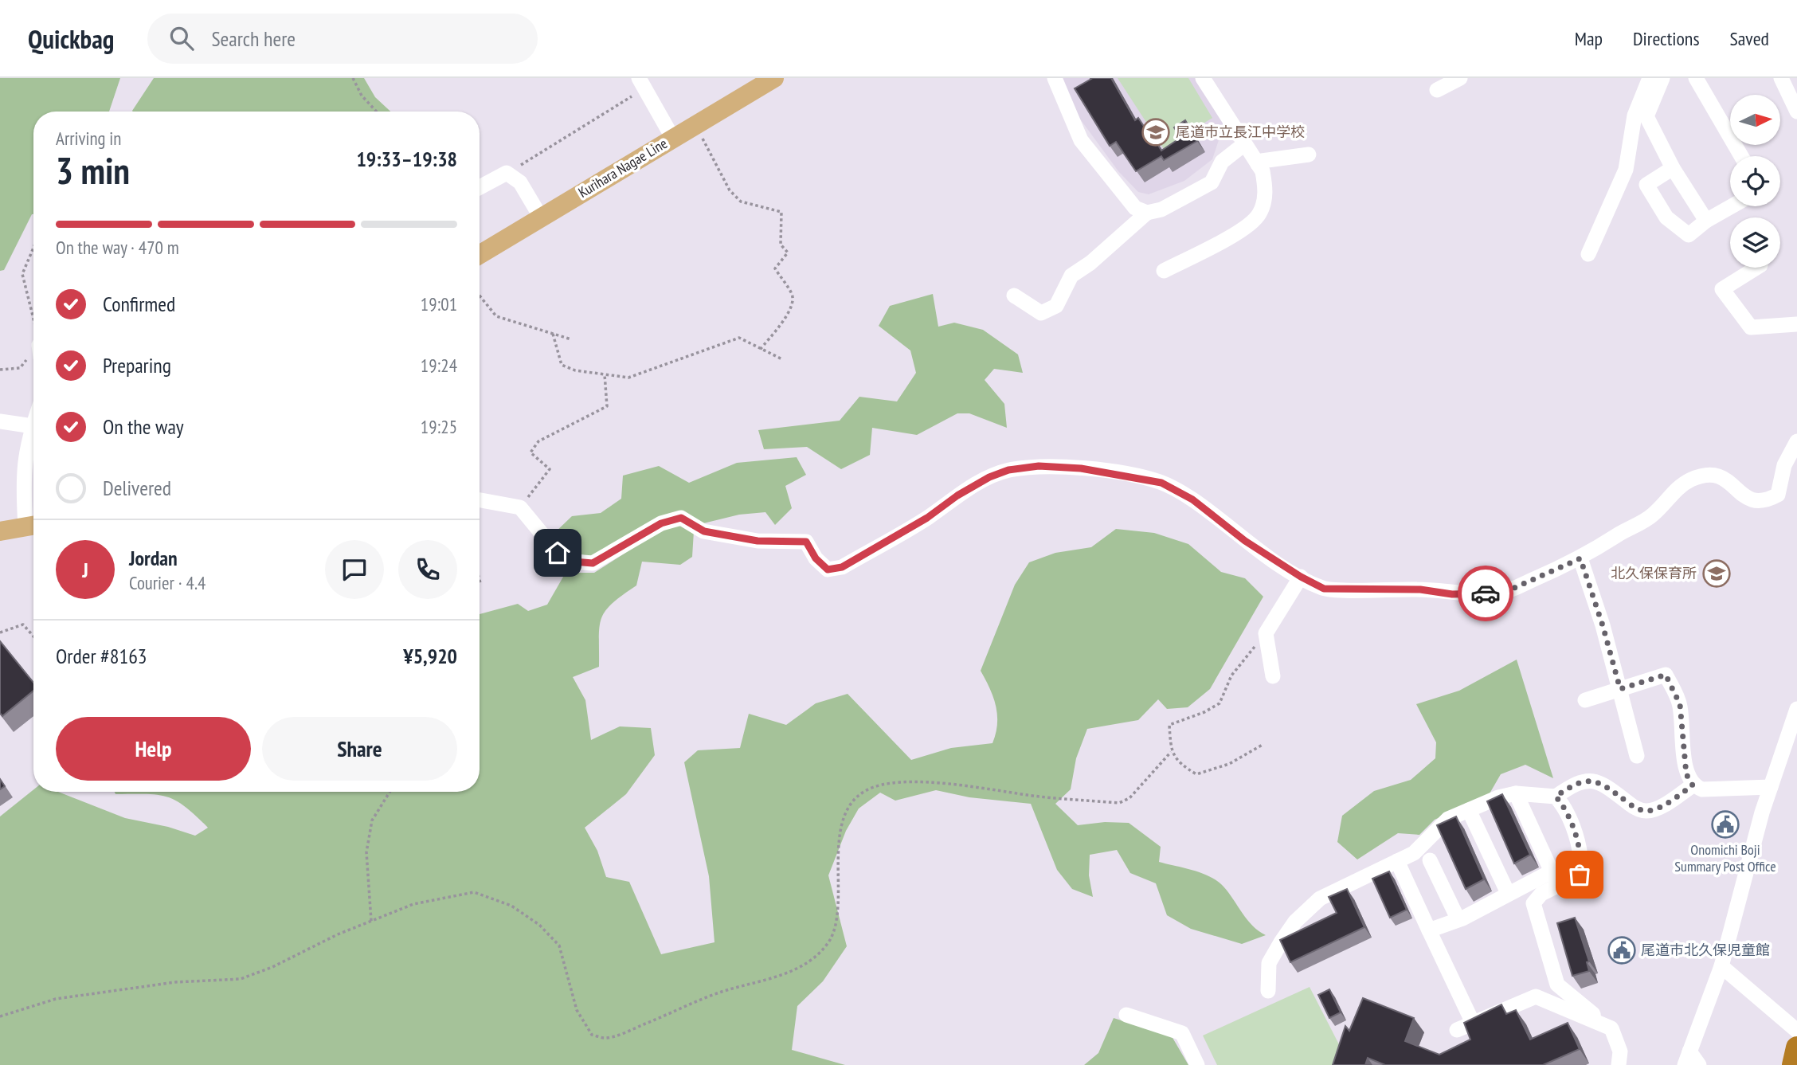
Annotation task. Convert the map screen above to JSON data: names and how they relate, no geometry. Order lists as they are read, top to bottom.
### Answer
{
  "streets": {
    "main road": ["Kurihara Nagae Line"]
  },
  "places": {
    "school or university": ["尾道市立長江中学校", "北久保保育所"],
    "public building": ["Onomichi Boji Summary Post Office", "尾道市北久保児童館"]
  },
  "north": "right",
  "page": {
    "header": "Quickbag",
    "search": "Search here",
    "nav": ["Map", "Directions", "Saved"],
    "heading": ["3 min", "Arriving in", "19:33–19:38"],
    "panel": [
      "Jordan",
      "Courier · 4.4",
      "Order #8163",
      "¥5,920"
    ],
    "bar": "On the way · 470 m",
    "list": [
      ["Confirmed", "19:01"],
      ["Preparing", "19:24"],
      ["On the way", "19:25"],
      "Delivered"
    ],
    "round": "J",
    "buttons": ["Help", "Share"]
  }
}
